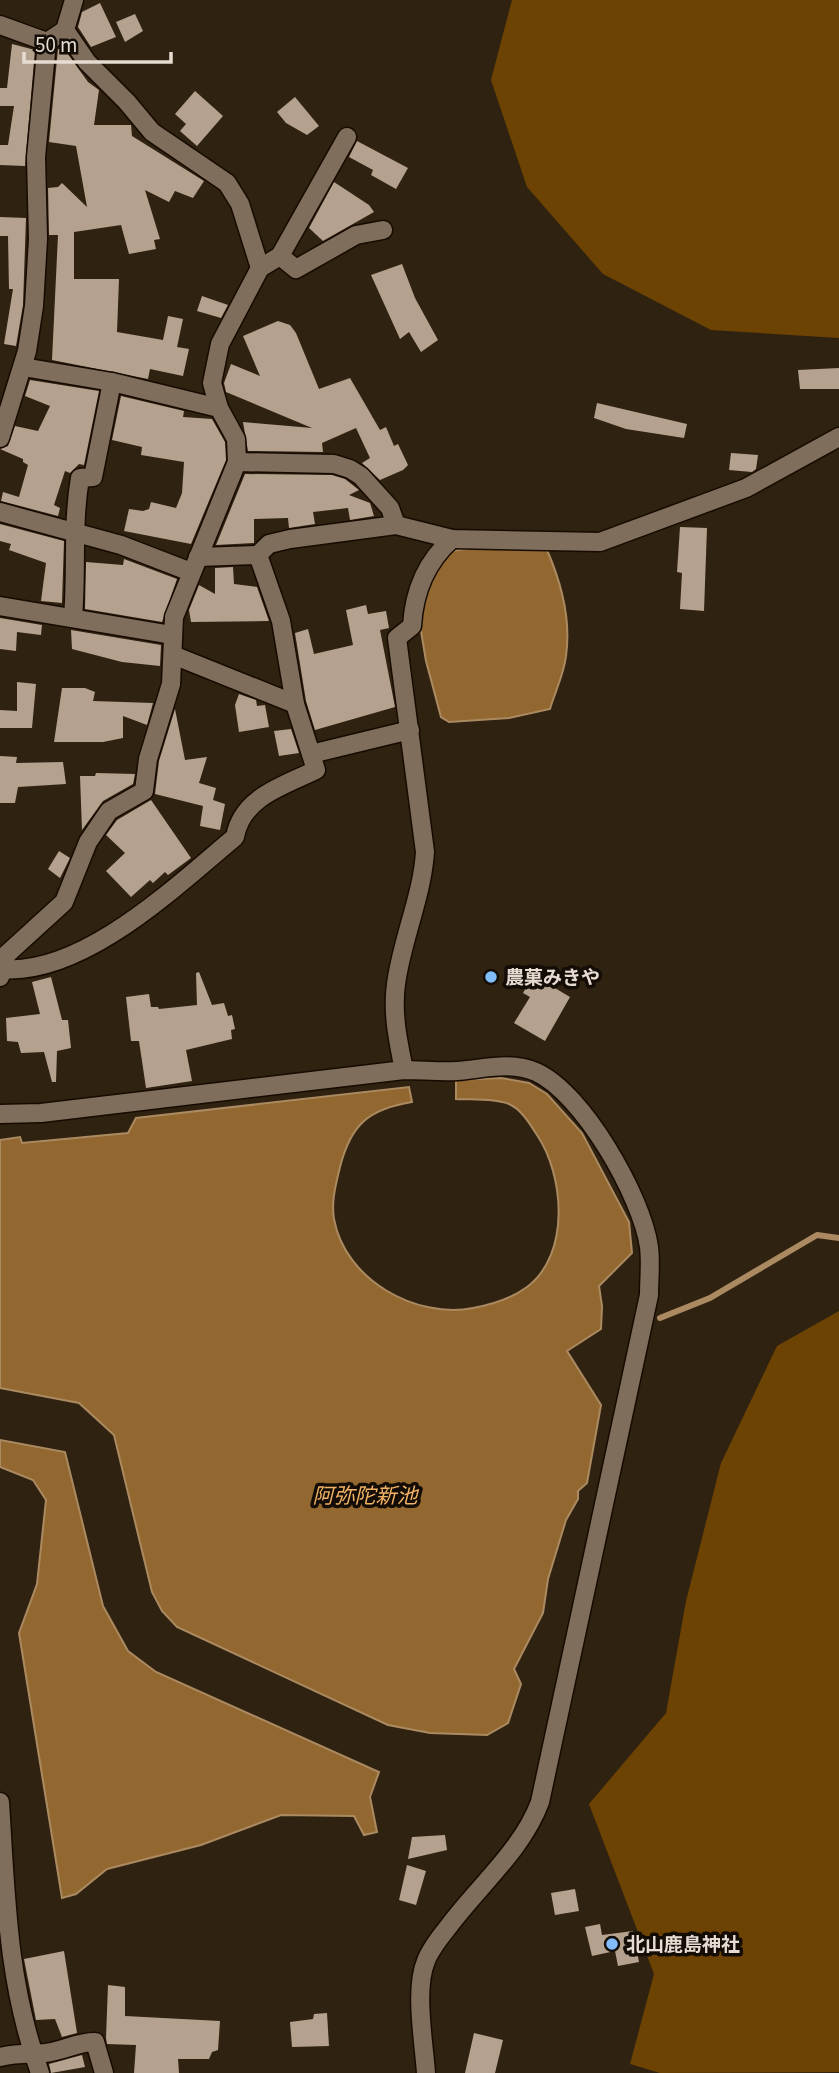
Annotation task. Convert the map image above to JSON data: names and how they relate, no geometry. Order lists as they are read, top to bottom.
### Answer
{
  "water": ["阿弥陀新池"],
  "places": ["農菓みきや", "北山鹿島神社"],
  "scale_bar": "50 m"
}
